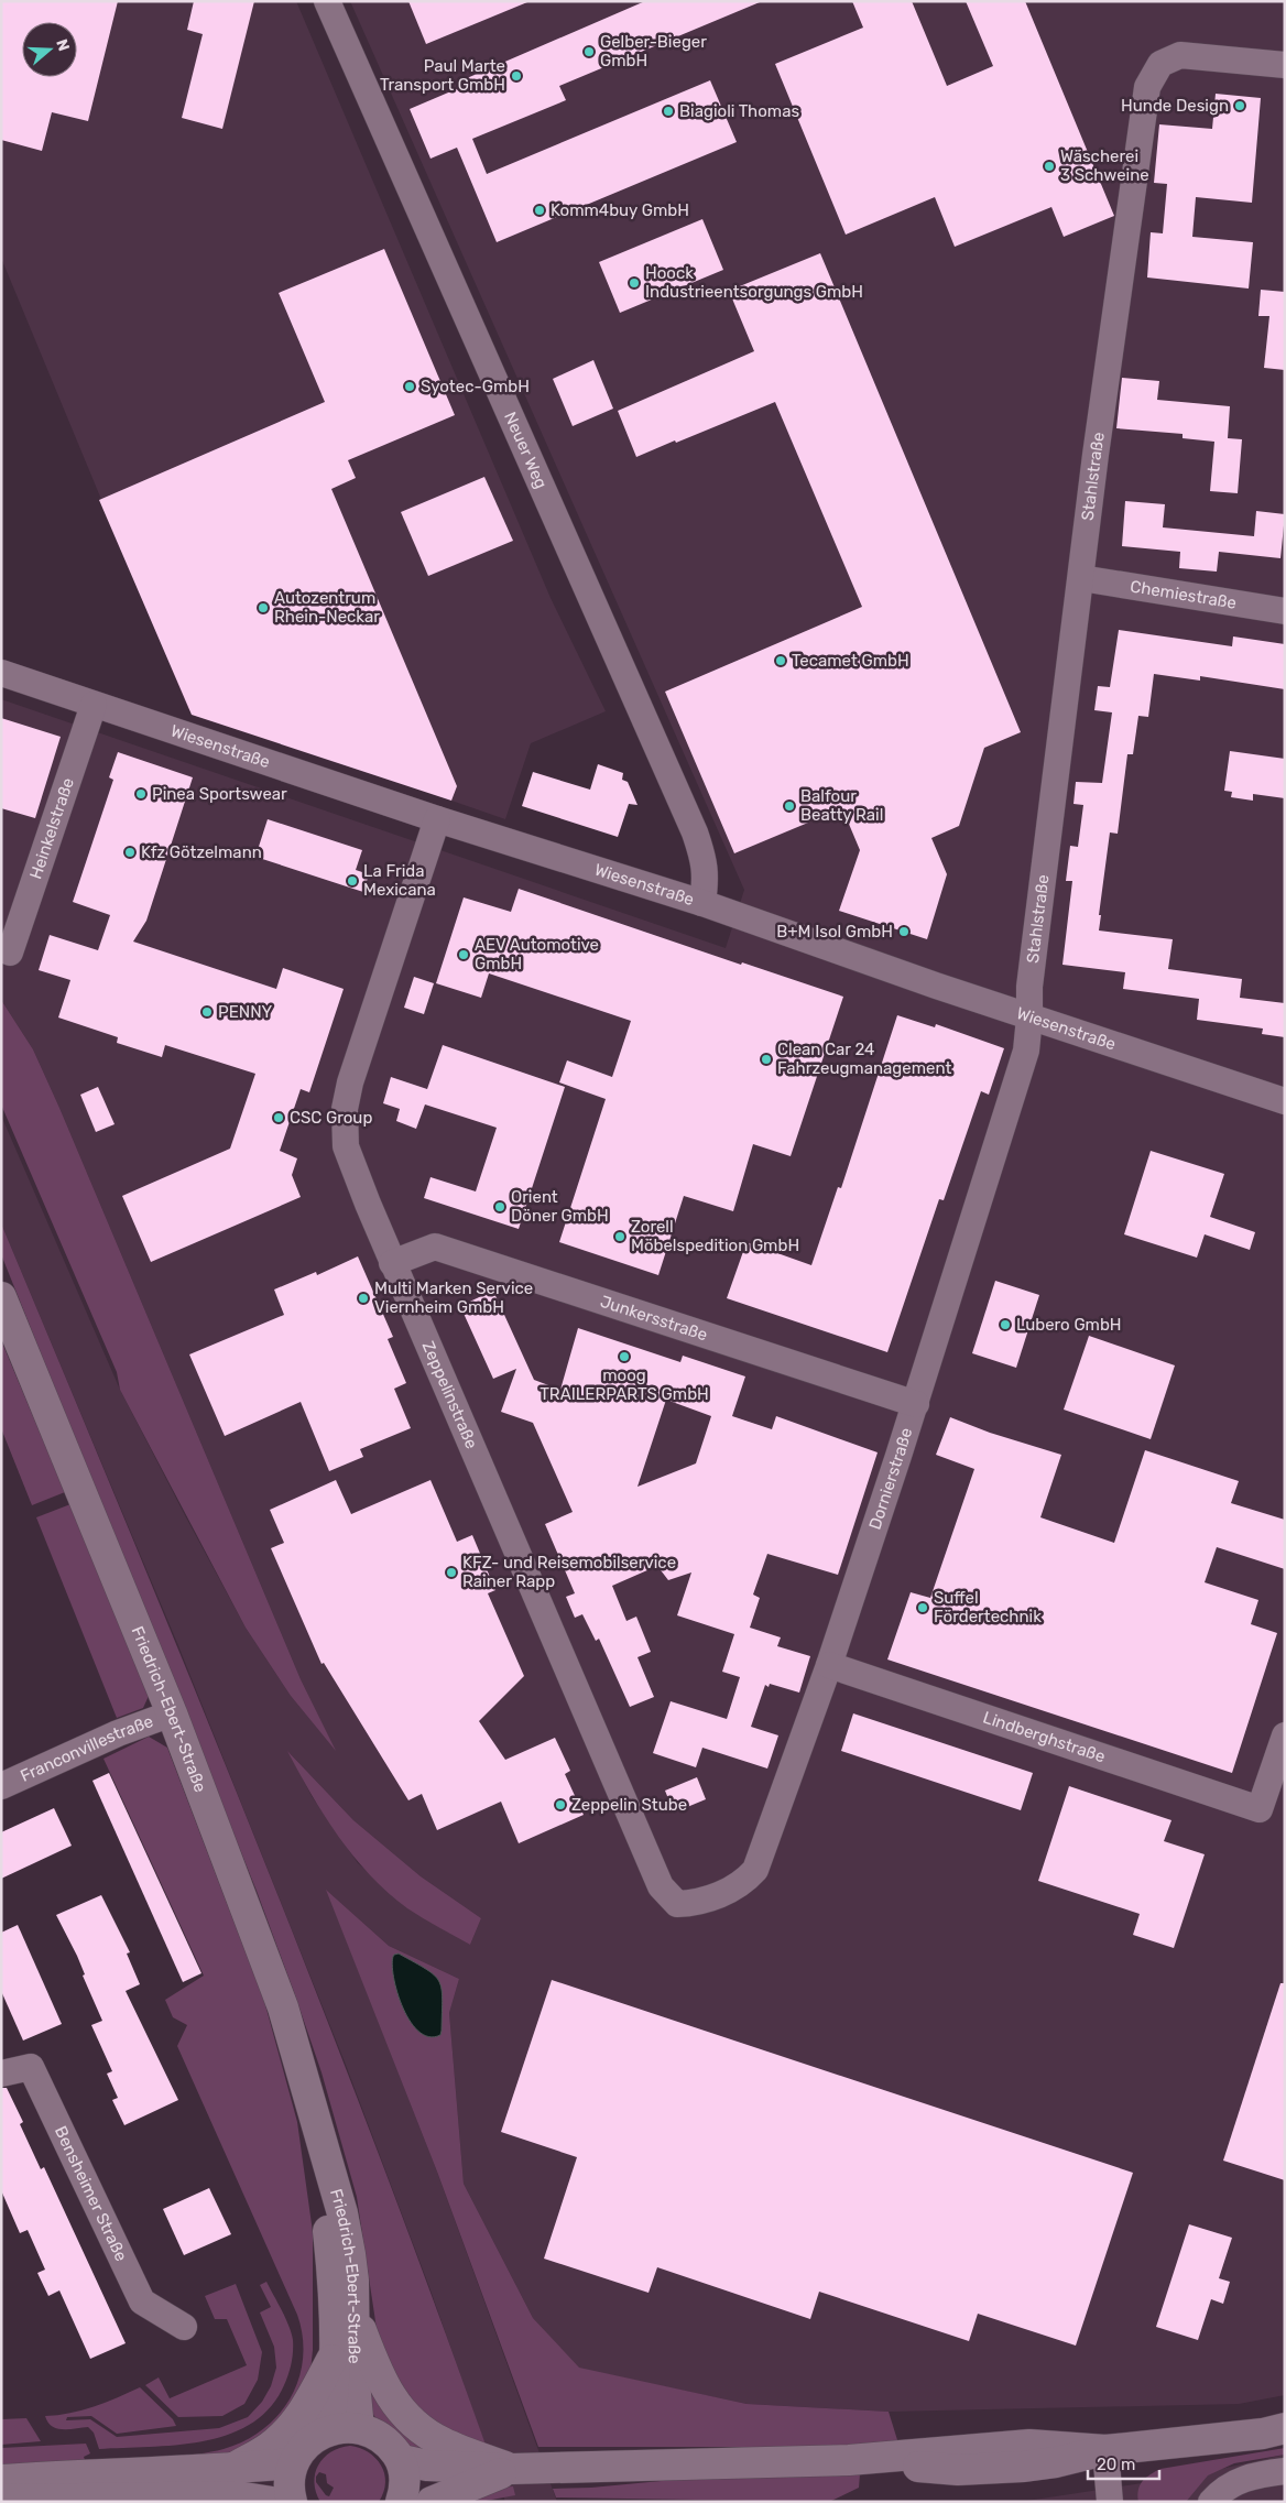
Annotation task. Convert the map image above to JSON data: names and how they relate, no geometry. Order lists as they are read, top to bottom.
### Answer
{
  "streets": {
    "street": [
      "Neuer Weg",
      "Stahlstraße",
      "Chemiestraße",
      "Wiesenstraße",
      "Heinkelstraße",
      "Junkersstraße",
      "Zeppelinstraße",
      "Dornierstraße",
      "Friedrich-Ebert-Straße",
      "Lindberghstraße",
      "Franconvillestraße",
      "Bensheimer Straße"
    ]
  },
  "crossings": [
    ["Neuer Weg", "Wiesenstraße"],
    ["Stahlstraße", "Chemiestraße"],
    ["Stahlstraße", "Wiesenstraße"],
    ["Stahlstraße", "Dornierstraße"],
    ["Wiesenstraße", "Heinkelstraße"],
    ["Wiesenstraße", "Zeppelinstraße"],
    ["Wiesenstraße", "Dornierstraße"],
    ["Junkersstraße", "Zeppelinstraße"],
    ["Junkersstraße", "Dornierstraße"],
    ["Zeppelinstraße", "Dornierstraße"],
    ["Dornierstraße", "Lindberghstraße"],
    ["Friedrich-Ebert-Straße", "Franconvillestraße"]
  ],
  "places": [
    "Gelber-Bieger GmbH",
    "Paul Marte Transport GmbH",
    "Hunde Design",
    "Biagioli Thomas",
    "Wäscherei 3 Schweine",
    "Komm4buy GmbH",
    "Hoock Industrieentsorgungs GmbH",
    "Syotec-GmbH",
    "Autozentrum Rhein-Neckar",
    "Tecamet GmbH",
    "Pinea Sportswear",
    "Balfour Beatty Rail",
    "Kfz Götzelmann",
    "La Frida Mexicana",
    "B+M Isol GmbH",
    "AEV Automotive GmbH",
    "PENNY",
    "Clean Car 24 Fahrzeugmanagement",
    "CSC Group",
    "Orient Döner GmbH",
    "Zorell Möbelspedition GmbH",
    "Multi Marken Service Viernheim GmbH",
    "Lubero GmbH",
    "moog TRAILERPARTS GmbH",
    "KFZ- und Reisemobilservice Rainer Rapp",
    "Suffel Fördertechnik",
    "Zeppelin Stube"
  ],
  "scale_bar": "20 m",
  "north": "right"
}
